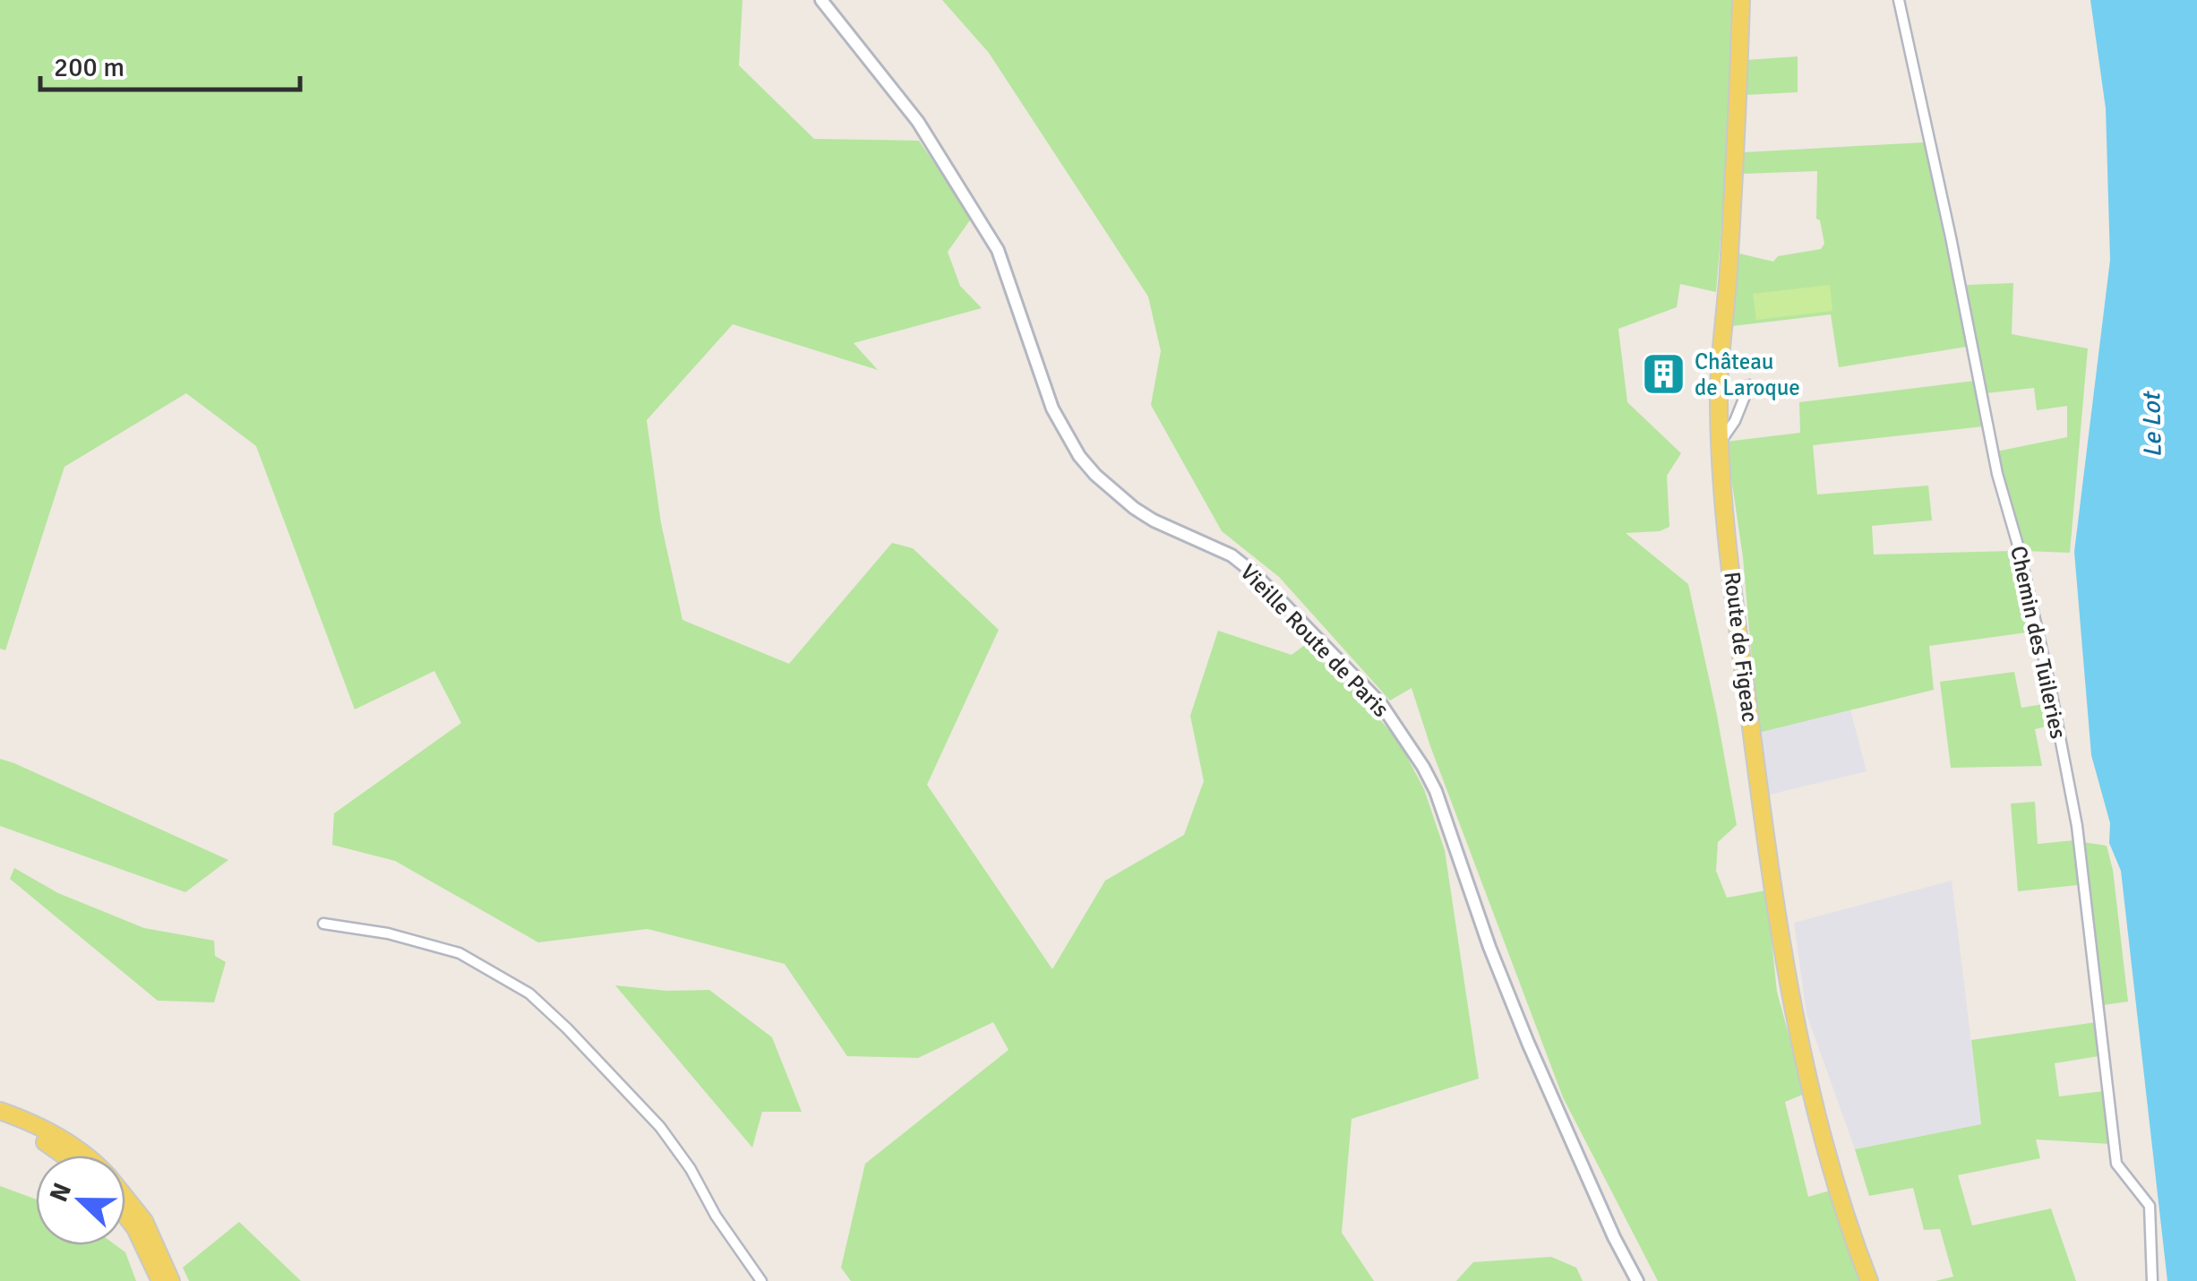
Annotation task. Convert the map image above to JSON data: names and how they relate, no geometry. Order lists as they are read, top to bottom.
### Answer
{
  "streets": {
    "main road": ["Route de Figeac"],
    "street": ["Vieille Route de Paris", "Chemin des Tuileries"]
  },
  "water": ["Le Lot"],
  "places": {
    "building": ["Château de Laroque"]
  },
  "scale_bar": "200 m",
  "north": "left"
}
